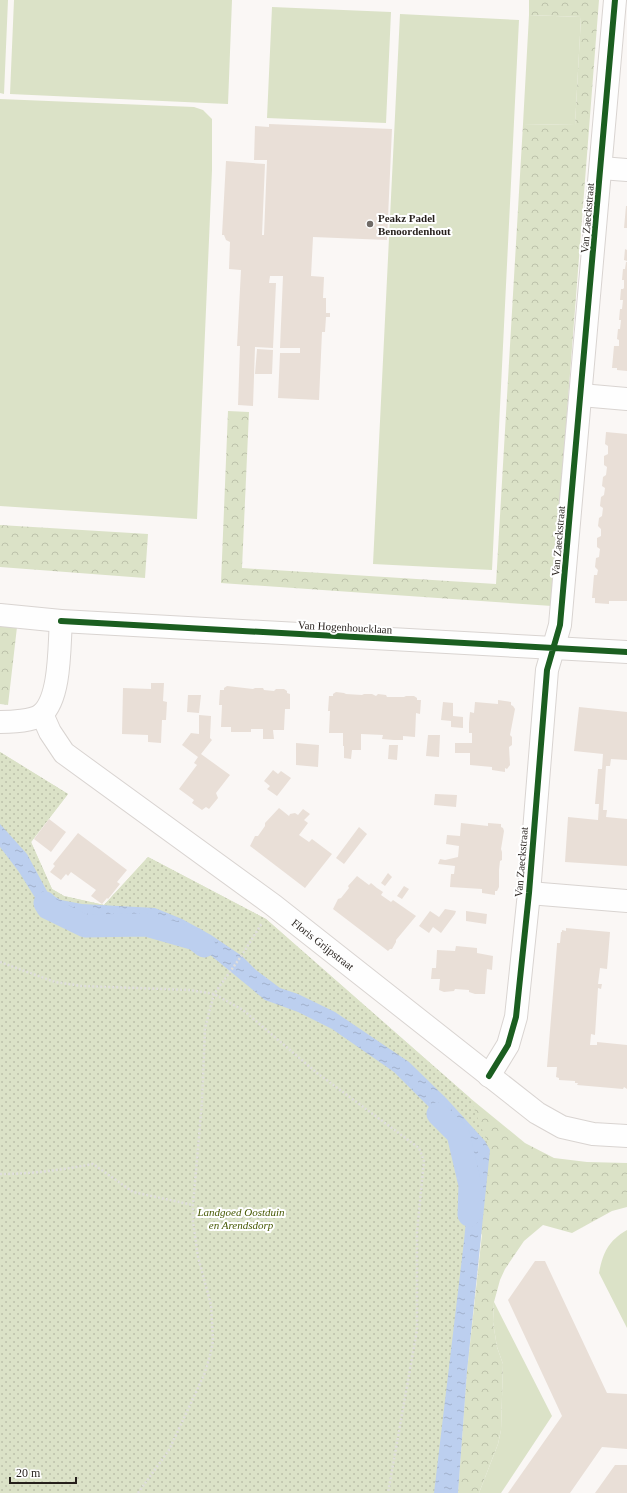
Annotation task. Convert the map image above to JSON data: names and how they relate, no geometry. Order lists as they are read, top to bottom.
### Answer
{
  "streets": {
    "street": ["Van Zaeckstraat", "Van Hogenhoucklaan", "Floris Grijpstraat"]
  },
  "crossings": [
    ["Van Zaeckstraat", "Van Hogenhoucklaan"],
    ["Van Zaeckstraat", "Floris Grijpstraat"]
  ],
  "parks": ["Landgoed Oostduin en Arendsdorp"],
  "places": ["Peakz Padel Benoordenhout"],
  "scale_bar": "20 m"
}
